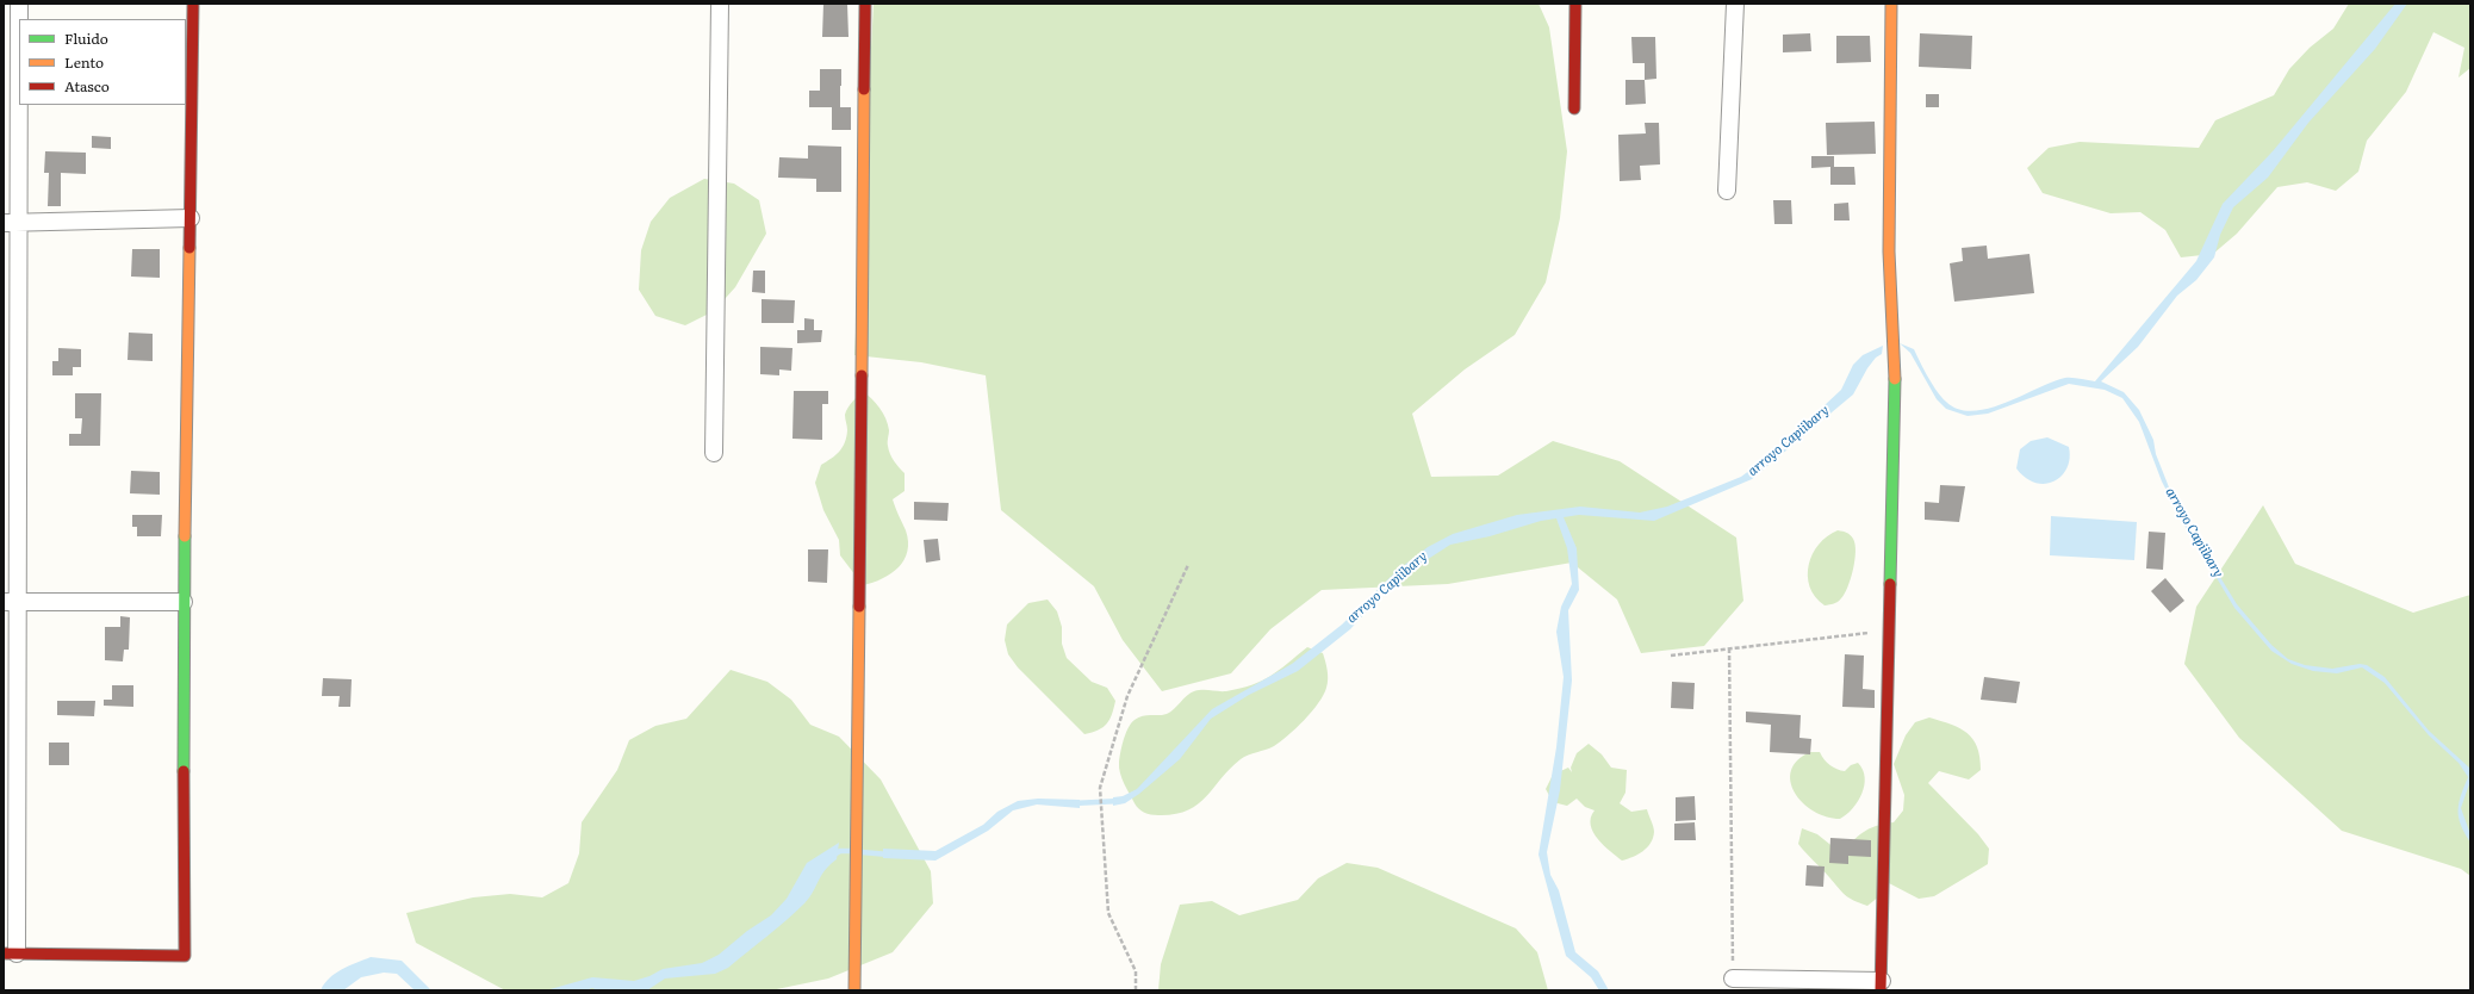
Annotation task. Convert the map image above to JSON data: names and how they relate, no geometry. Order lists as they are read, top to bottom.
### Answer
{
  "water": ["arroyo Capiibary"],
  "legend": ["Fluido", "Lento", "Atasco"]
}
